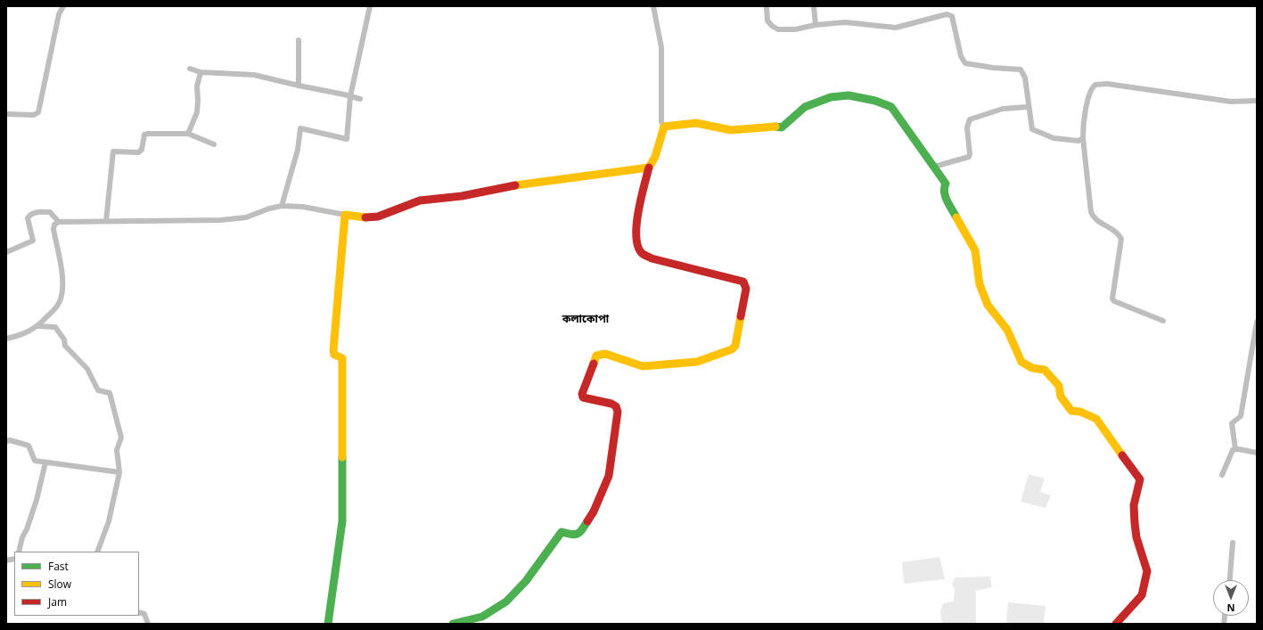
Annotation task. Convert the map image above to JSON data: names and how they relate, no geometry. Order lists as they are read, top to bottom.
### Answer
{
  "districts": ["কলাকোপা"],
  "legend": ["Fast", "Slow", "Jam"],
  "north": "bottom"
}
